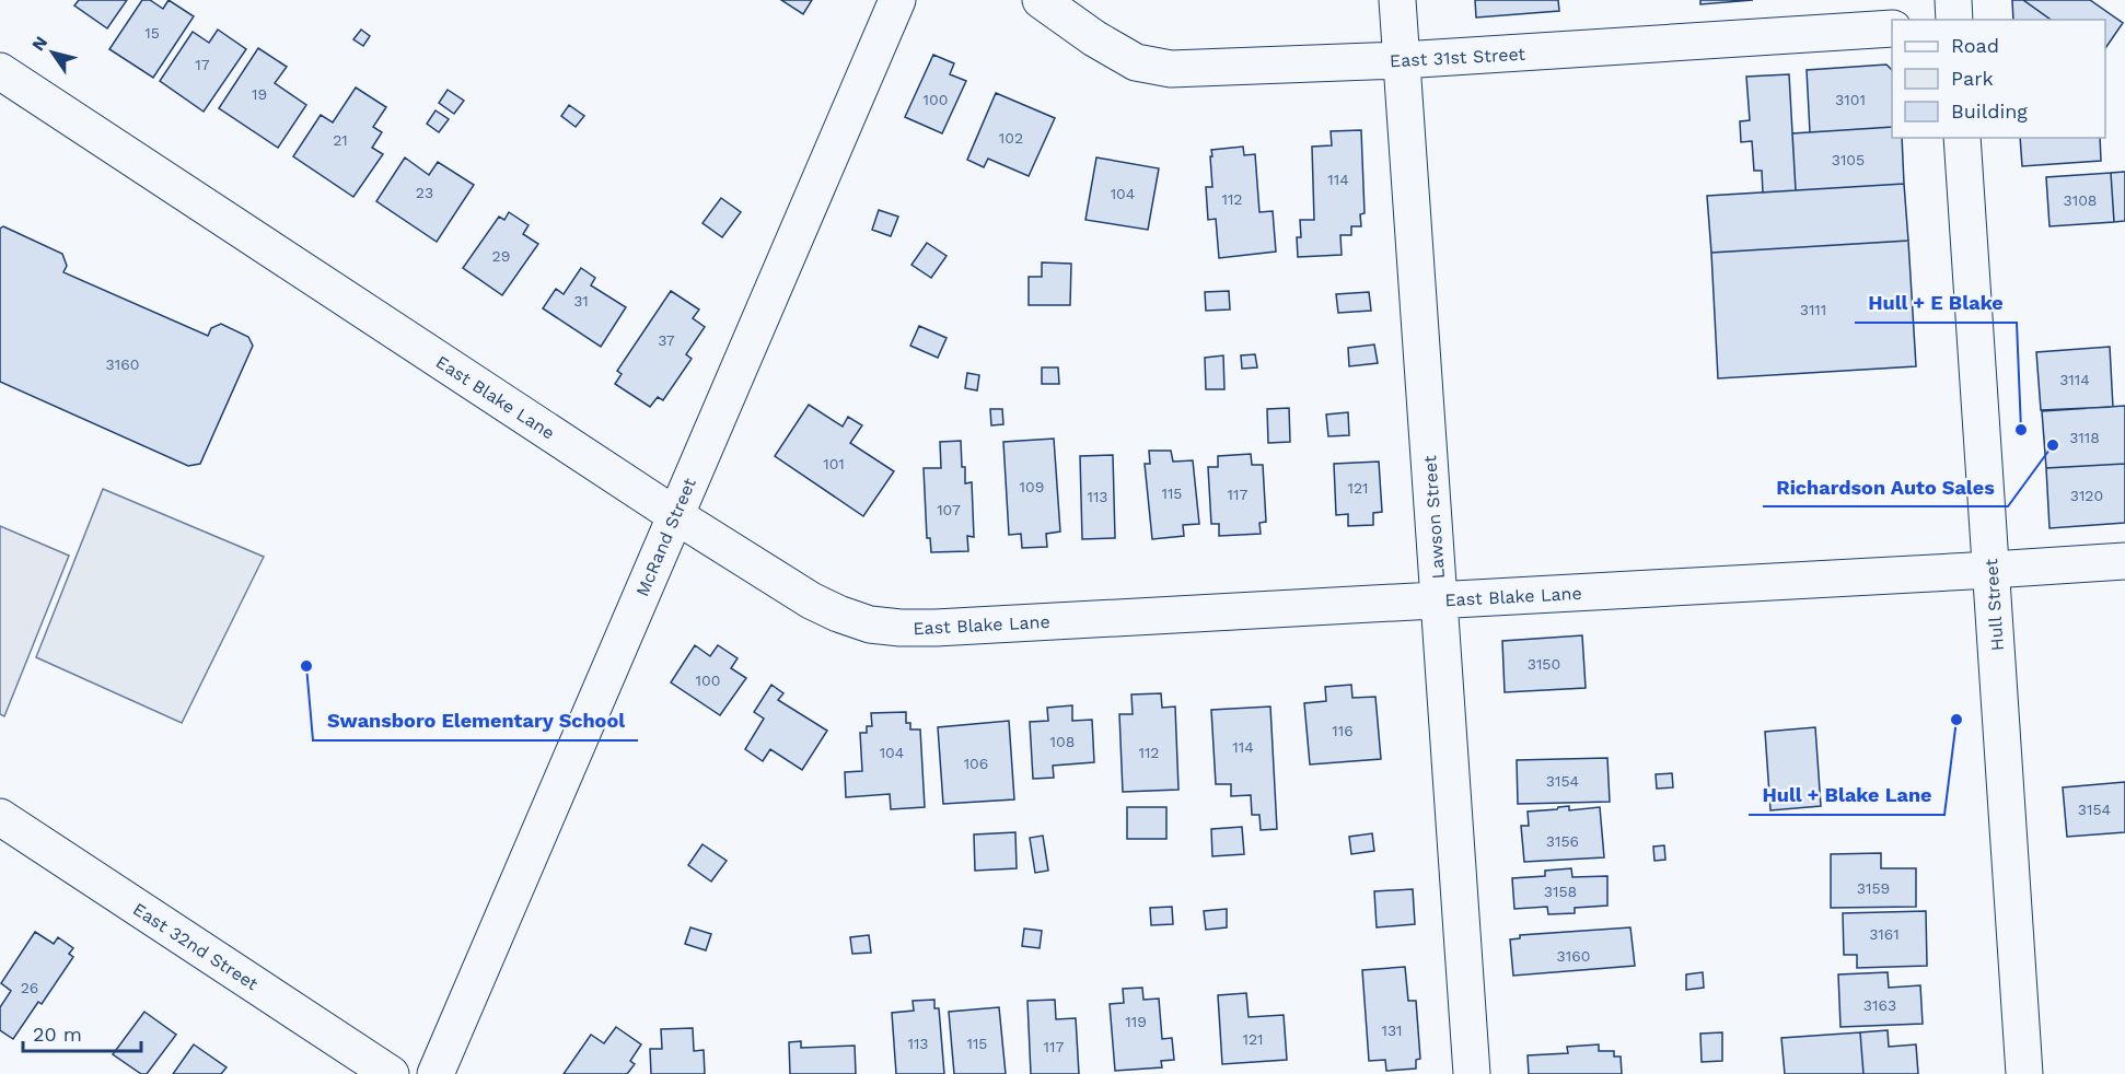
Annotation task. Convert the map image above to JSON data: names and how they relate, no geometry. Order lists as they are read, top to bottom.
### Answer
{
  "streets": {
    "street": [
      "East 31st Street",
      "East Blake Lane",
      "Lawson Street",
      "McRand Street",
      "Hull Street",
      "East 32nd Street"
    ]
  },
  "crossings": [
    ["East 31st Street", "Lawson Street"],
    ["East Blake Lane", "Lawson Street"],
    ["East Blake Lane", "McRand Street"],
    ["East Blake Lane", "Hull Street"]
  ],
  "places": [
    "Hull + E Blake",
    "Richardson Auto Sales",
    "Swansboro Elementary School",
    "Hull + Blake Lane"
  ],
  "house_numbers": [
    "15",
    "17",
    "19",
    "100",
    "3101",
    "102",
    "21",
    "3105",
    "114",
    "23",
    "104",
    "112",
    "3108",
    "29",
    "31",
    "3111",
    "37",
    "3160",
    "3114",
    "3118",
    "101",
    "109",
    "121",
    "115",
    "117",
    "3120",
    "113",
    "107",
    "3150",
    "100",
    "116",
    "108",
    "114",
    "104",
    "112",
    "106",
    "3154",
    "3154",
    "3156",
    "3159",
    "3158",
    "3161",
    "3160",
    "26",
    "3163",
    "119",
    "131",
    "121",
    "113",
    "115",
    "117"
  ],
  "legend": ["Road", "Park", "Building"],
  "scale_bar": "20 m",
  "north": "top left"
}
